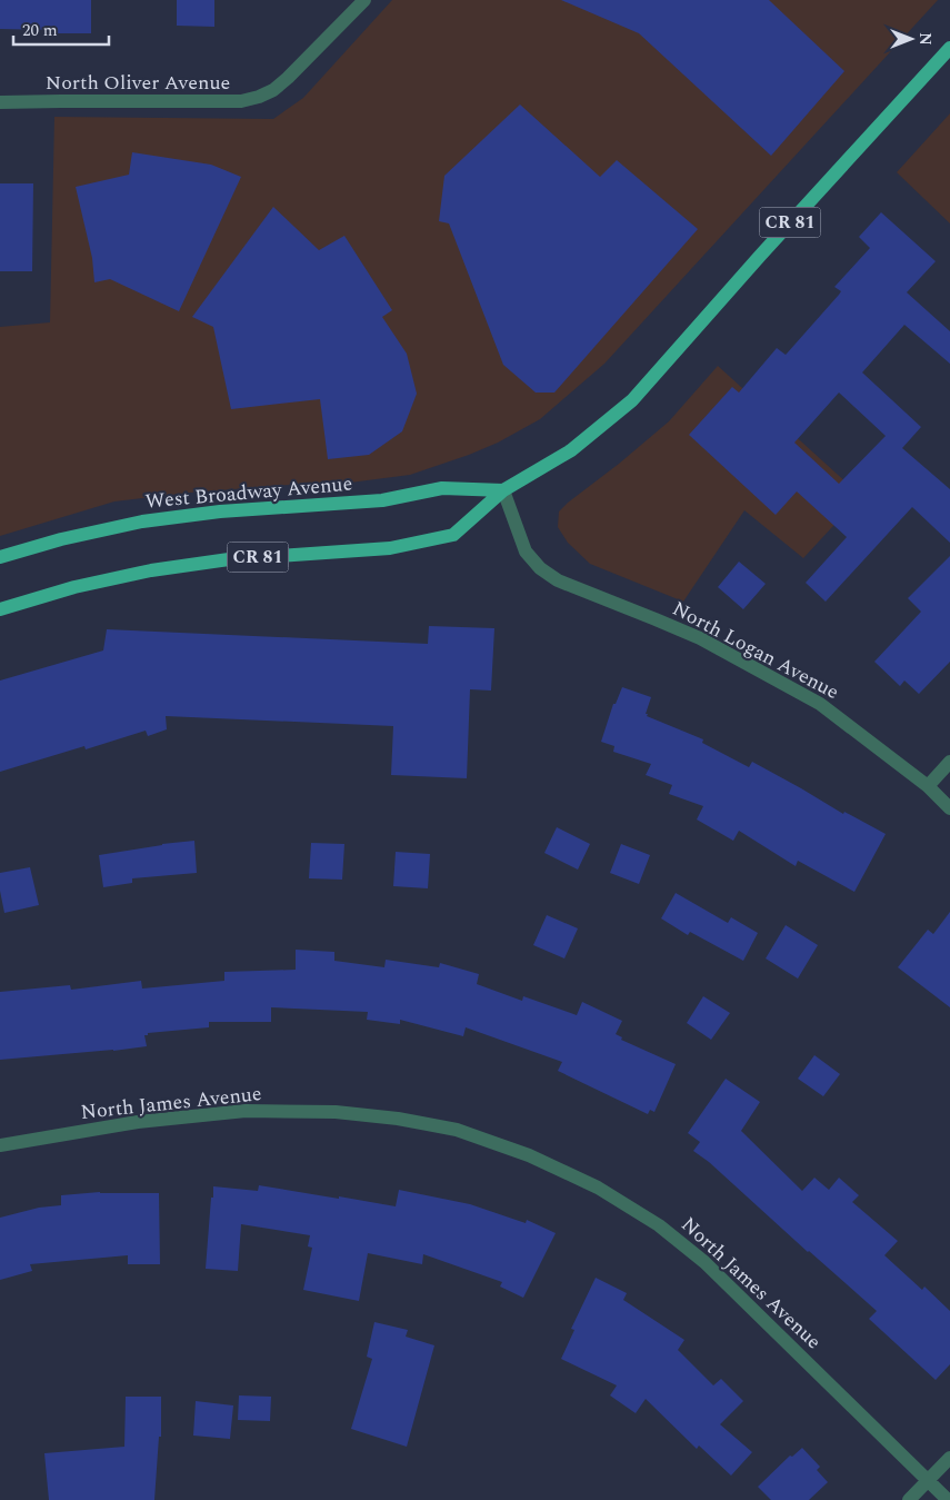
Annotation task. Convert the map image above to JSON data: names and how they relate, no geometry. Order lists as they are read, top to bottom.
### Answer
{
  "streets": {
    "main road": ["CR 81", "West Broadway Avenue"],
    "street": ["North Oliver Avenue", "North Logan Avenue", "North James Avenue"]
  },
  "crossings": [
    ["CR 81", "West Broadway Avenue"],
    ["CR 81", "North Logan Avenue"],
    ["West Broadway Avenue", "North Logan Avenue"]
  ],
  "scale_bar": "20 m",
  "north": "right"
}
